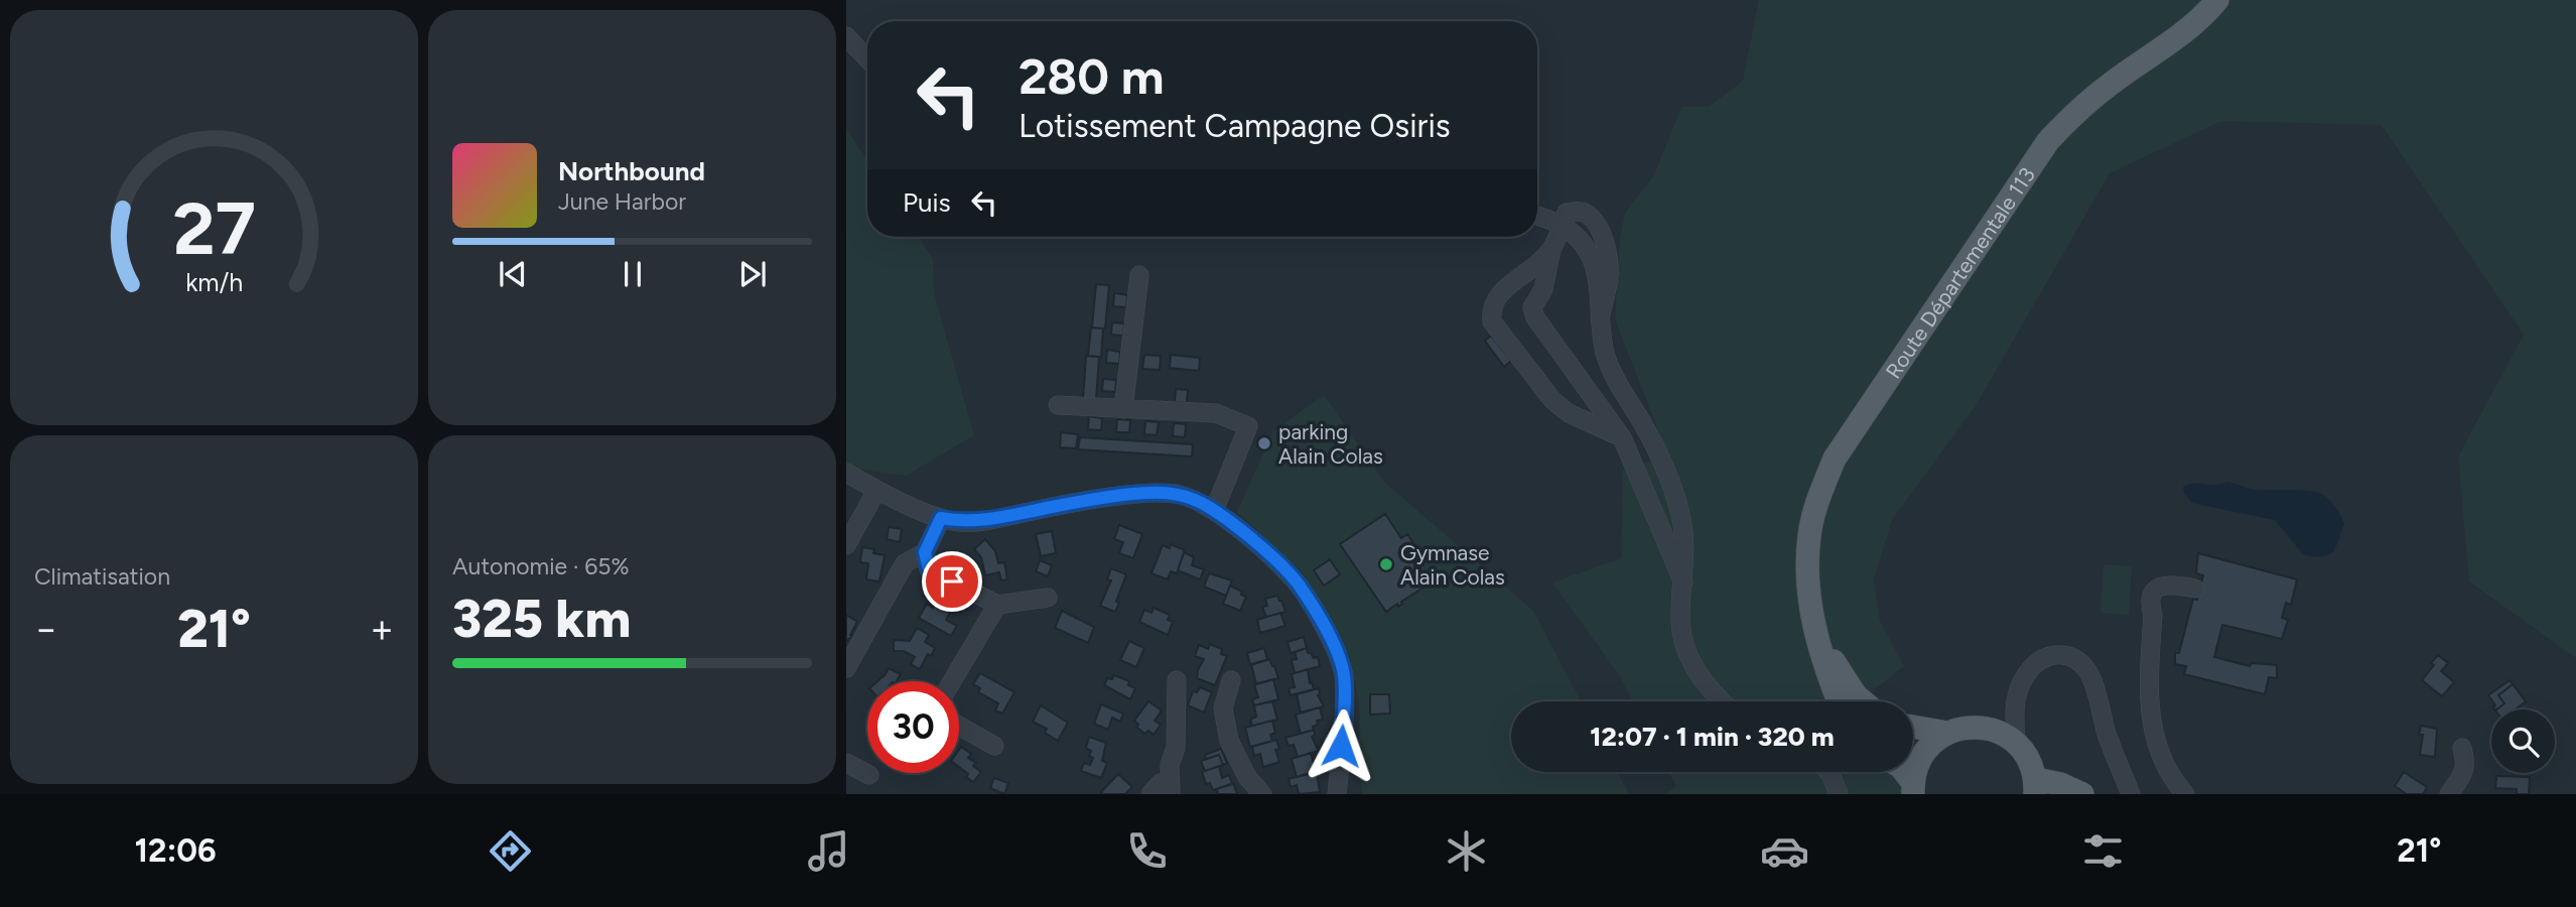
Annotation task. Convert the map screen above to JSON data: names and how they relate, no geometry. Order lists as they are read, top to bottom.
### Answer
{
  "streets": {
    "main road": ["Route Départementale 113"]
  },
  "places": ["parking Alain Colas", "Gymnase Alain Colas"],
  "page": {
    "turn": ["280 m", "Lotissement Campagne Osiris"],
    "song": ["Northbound", "June Harbor"],
    "then": "Puis",
    "tile": [
      "Climatisation",
      ["Autonomie · 65%", "325 km"]
    ],
    "heat": ["−", "21°", "+"],
    "limit": "30",
    "trip": "12:07 · 1 min · 320 m",
    "tabs": ["12:06", "21°"],
    "gauge": ["27", "km/h"]
  }
}
